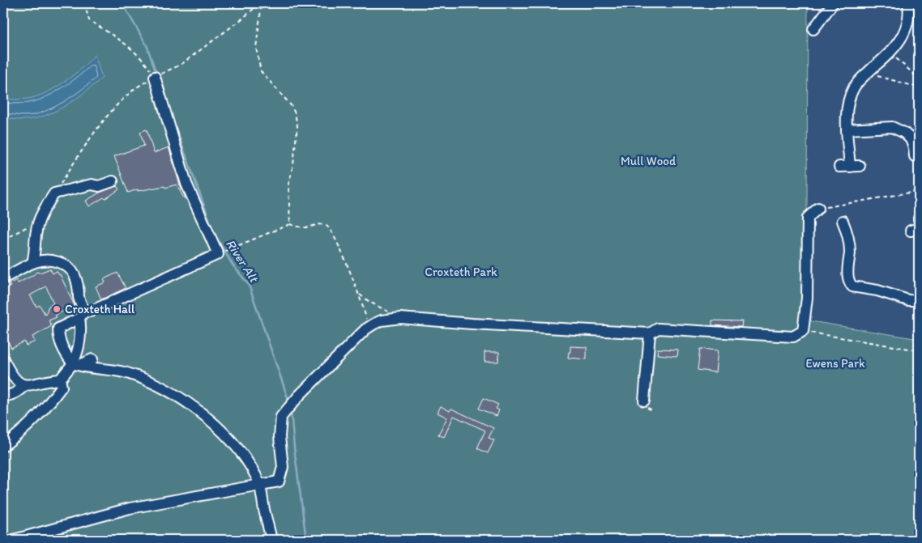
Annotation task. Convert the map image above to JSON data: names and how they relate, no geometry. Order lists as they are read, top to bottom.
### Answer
{
  "water": ["River Alt"],
  "parks": ["Mull Wood", "Croxteth Park", "Ewens Park"],
  "places": ["Croxteth Hall"]
}
